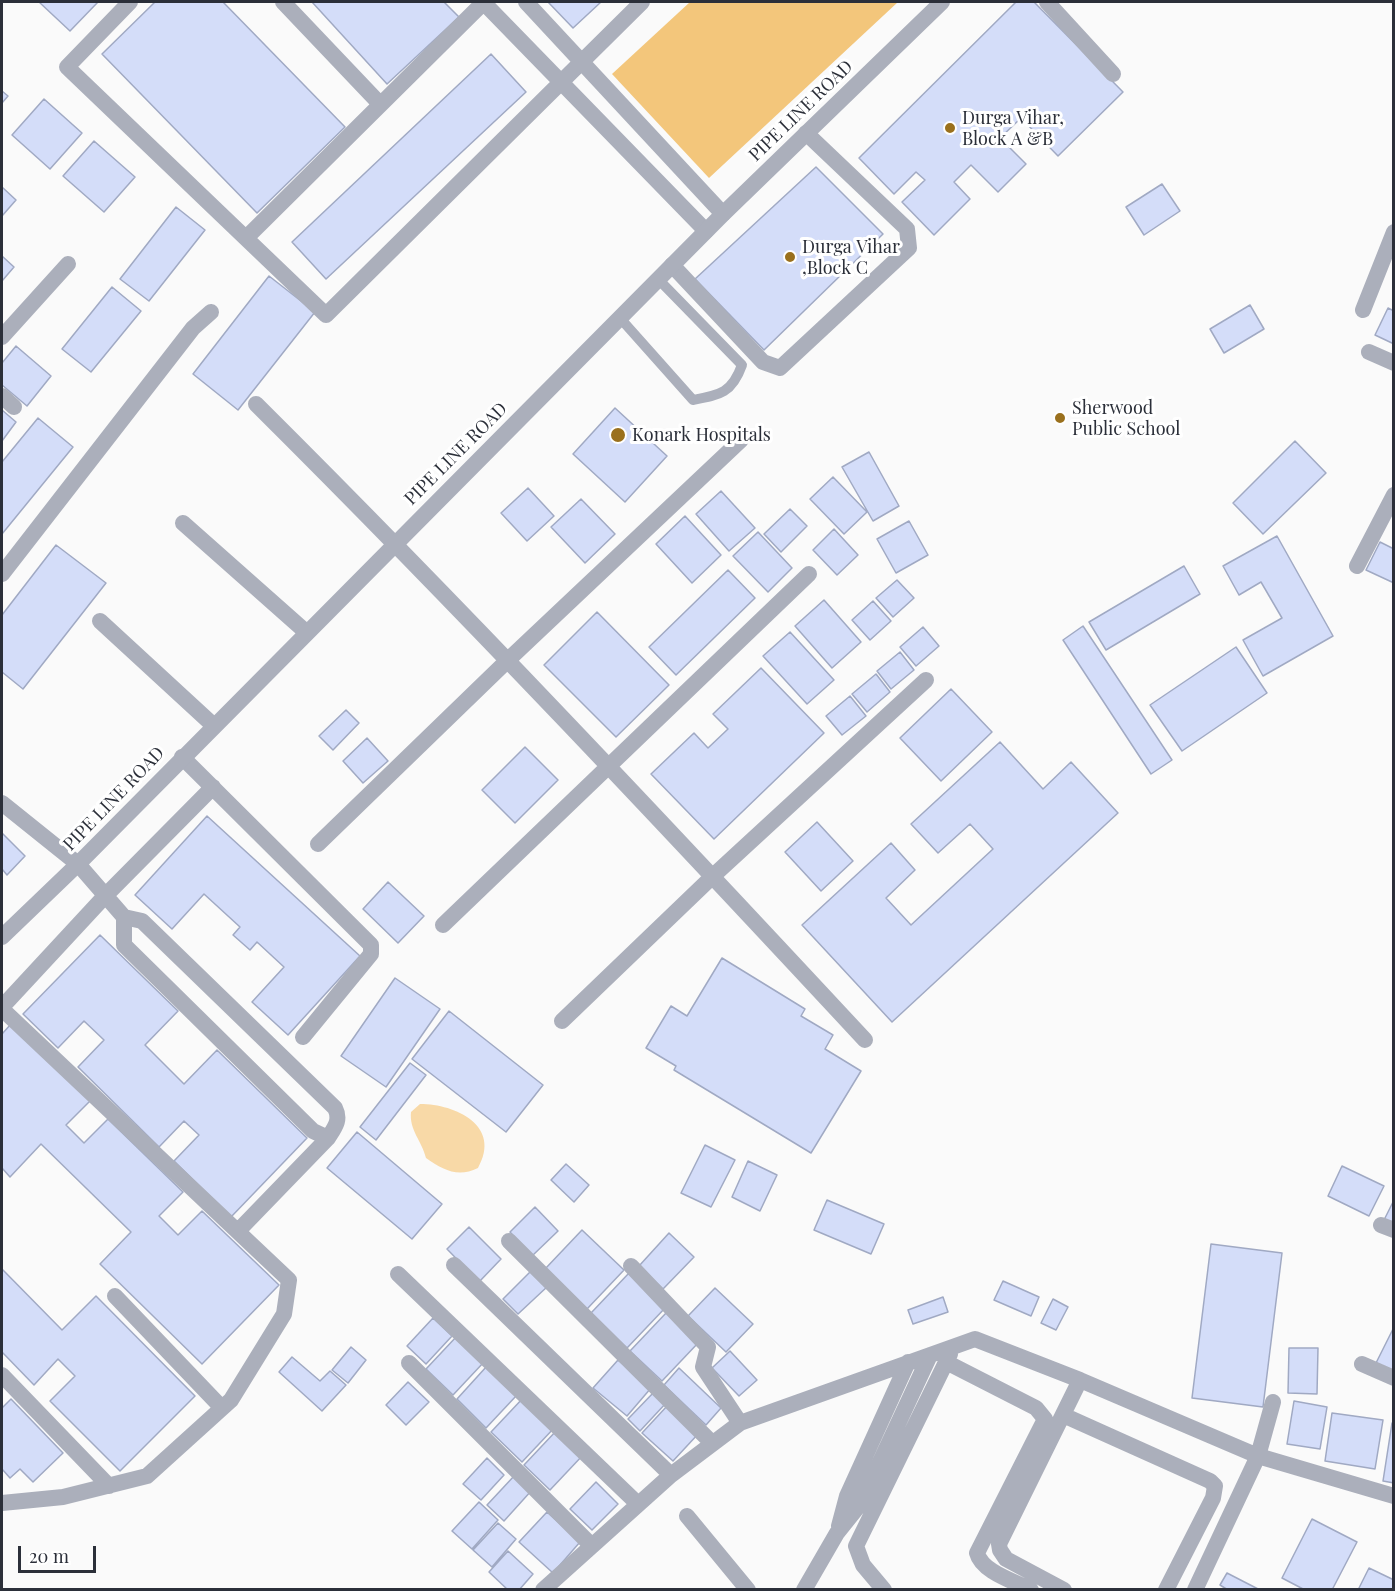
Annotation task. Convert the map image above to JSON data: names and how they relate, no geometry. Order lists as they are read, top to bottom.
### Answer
{
  "streets": {
    "street": ["PIPE LINE ROAD"]
  },
  "places": [
    "Durga Vihar, Block A &B",
    "Durga Vihar ,Block C",
    "Sherwood Public School",
    "Konark Hospitals"
  ],
  "scale_bar": "20 m"
}
